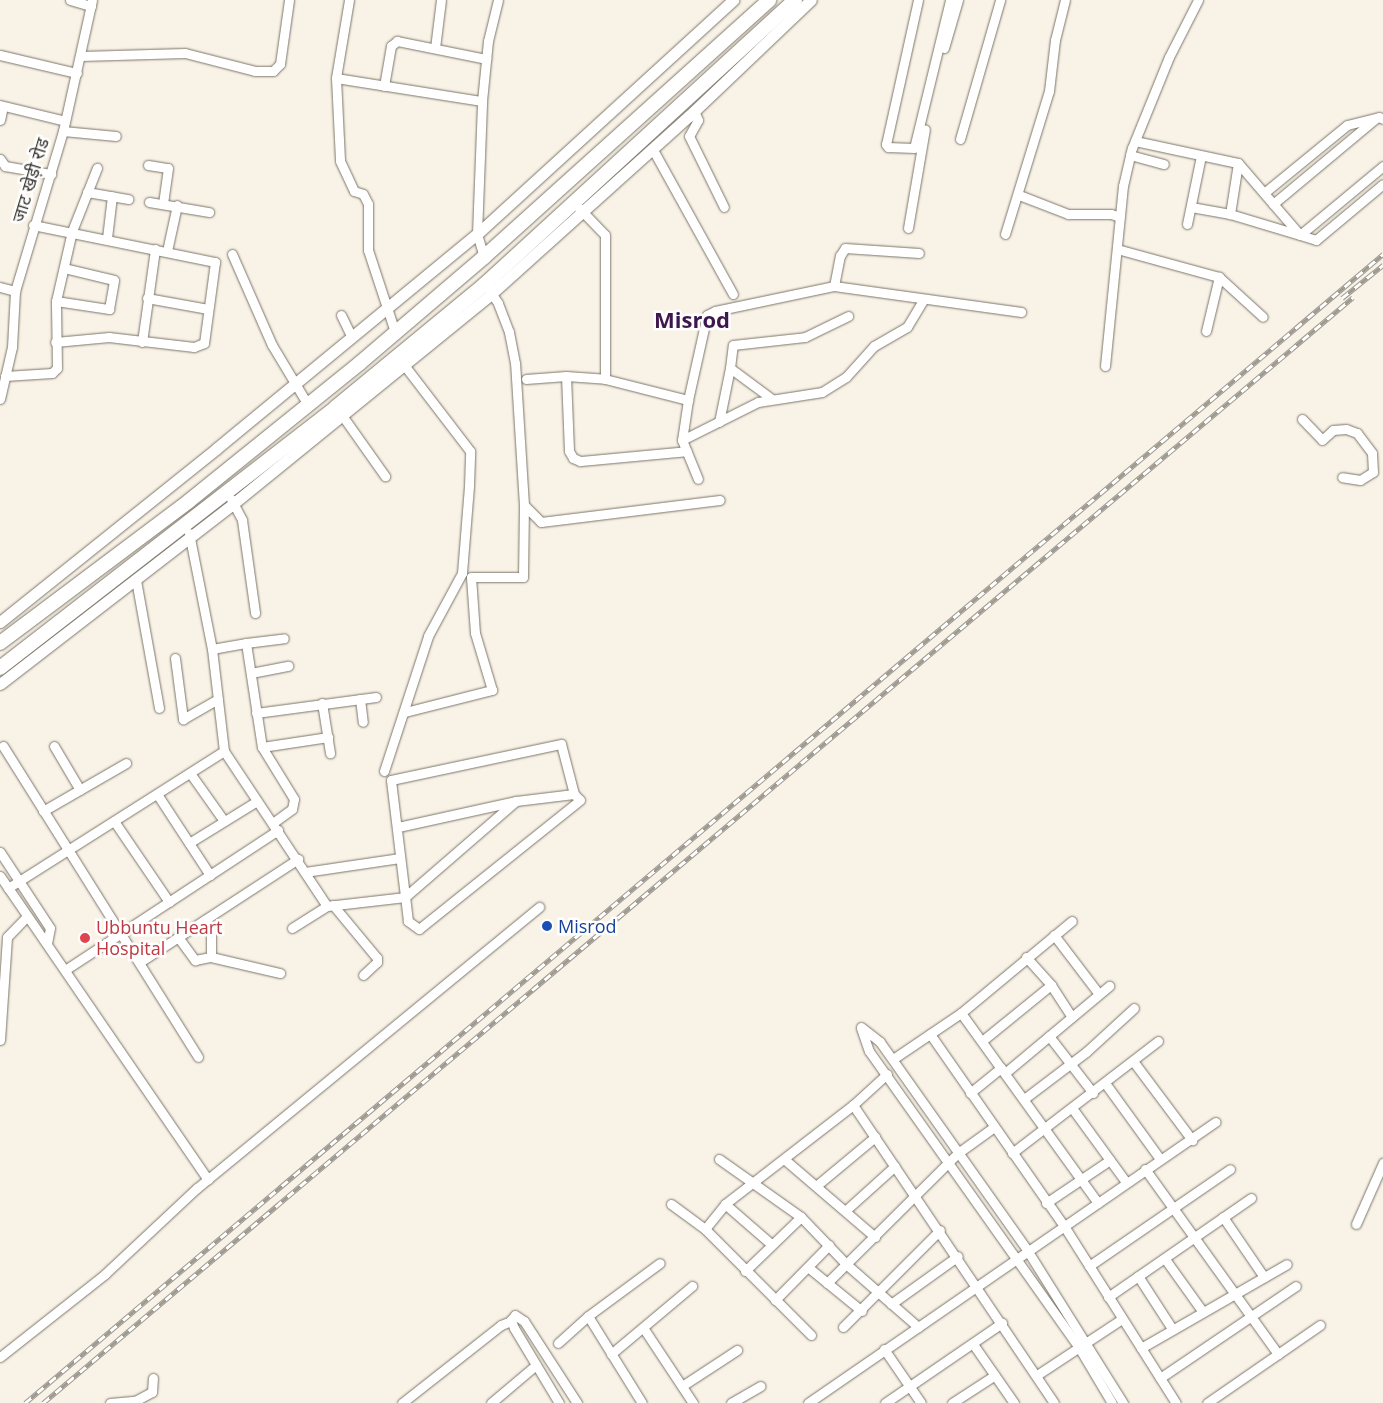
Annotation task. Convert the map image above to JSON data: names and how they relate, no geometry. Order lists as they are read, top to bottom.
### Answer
{
  "streets": {
    "street": ["जाट खेड़ी रोड"]
  },
  "districts": ["Misrod"],
  "places": ["Misrod", "Ubbuntu Heart Hospital"]
}
